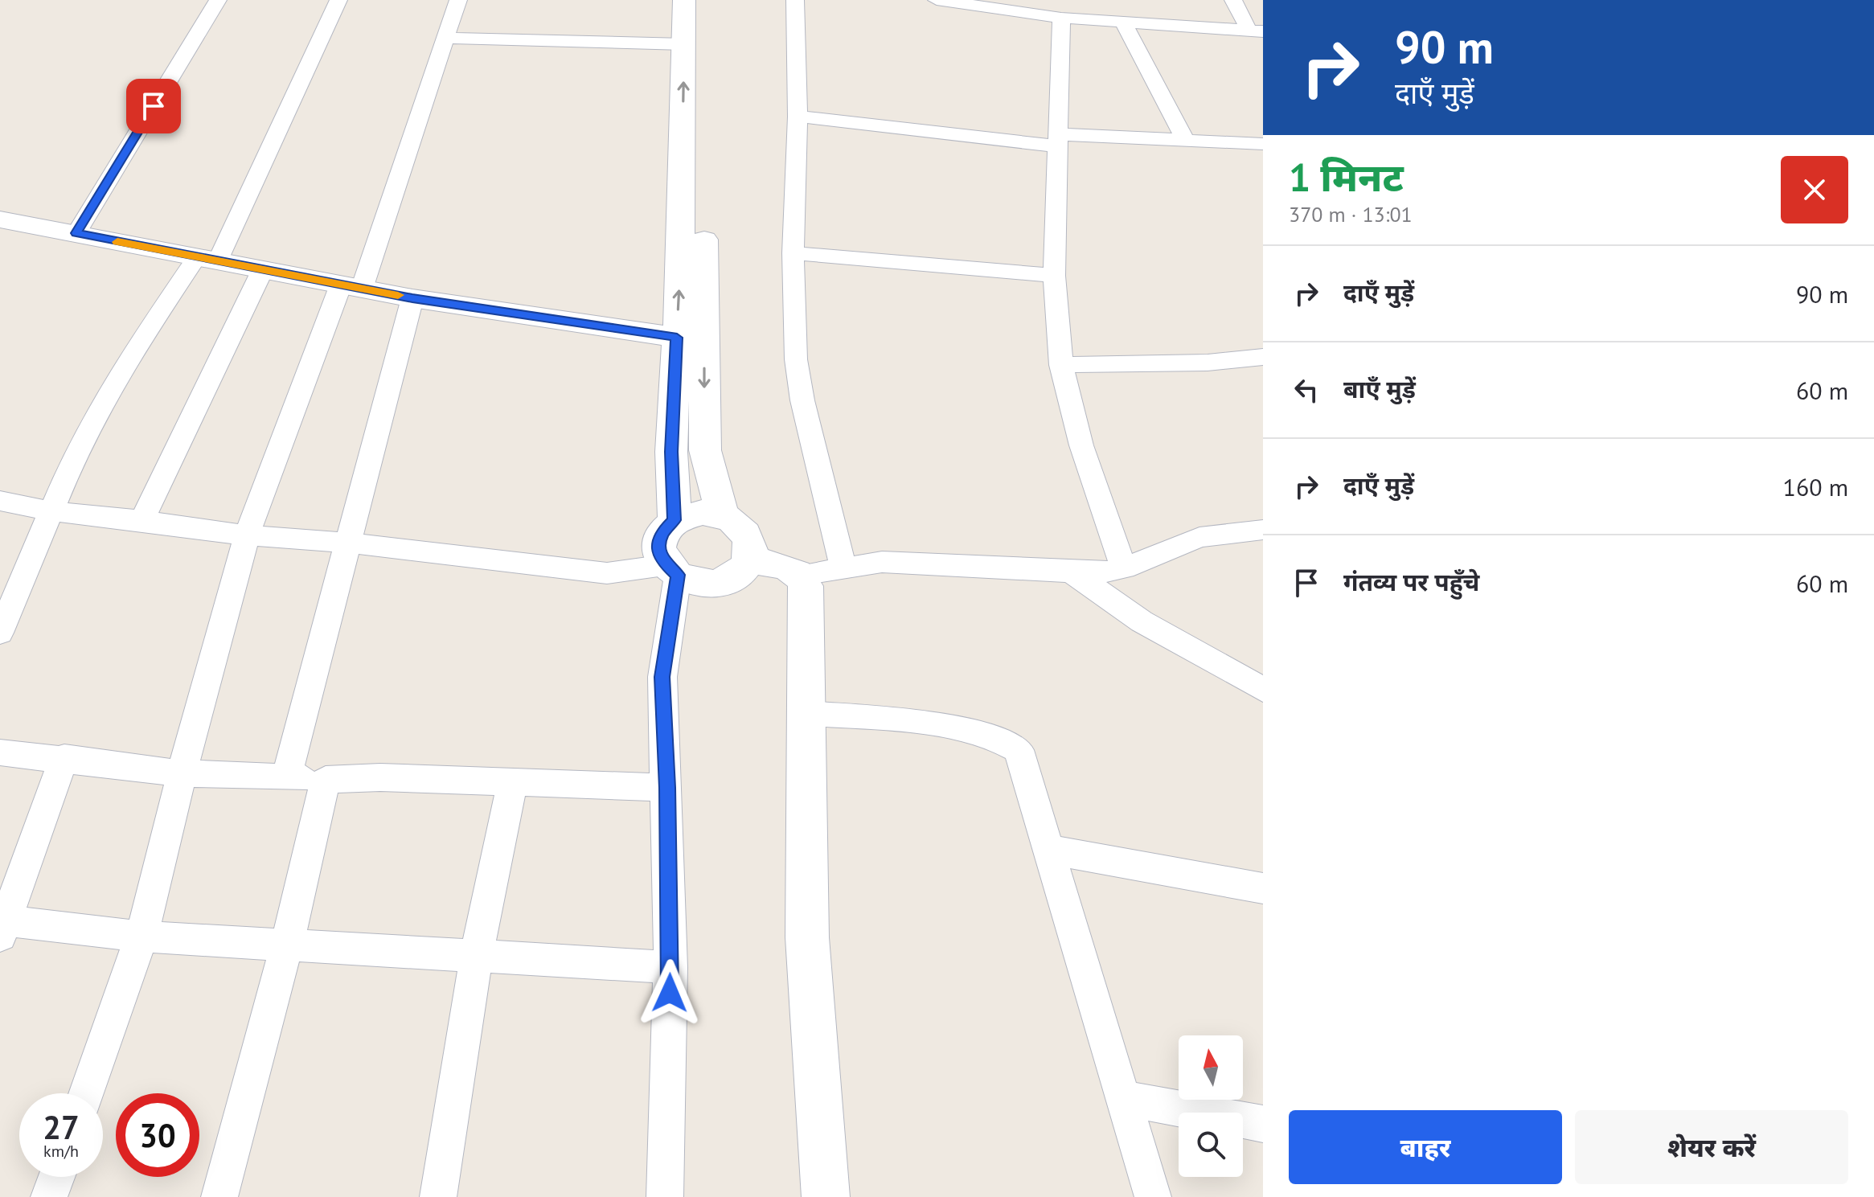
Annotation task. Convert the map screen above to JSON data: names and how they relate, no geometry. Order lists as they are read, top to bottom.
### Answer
{
  "north": "top",
  "page": {
    "turn": ["90 m", "दाएँ मुड़ें"],
    "heading": ["1 मिनट", "370 m · 13:01"],
    "list": [
      {
        "name": "दाएँ मुड़ें",
        "value": "90 m"
      },
      {
        "name": "बाएँ मुड़ें",
        "value": "60 m"
      },
      {
        "name": "दाएँ मुड़ें",
        "value": "160 m"
      },
      {
        "name": "गंतव्य पर पहुँचे",
        "value": "60 m"
      }
    ],
    "speed": "27 km/h",
    "limit": "30",
    "buttons": ["बाहर", "शेयर करें"]
  }
}
